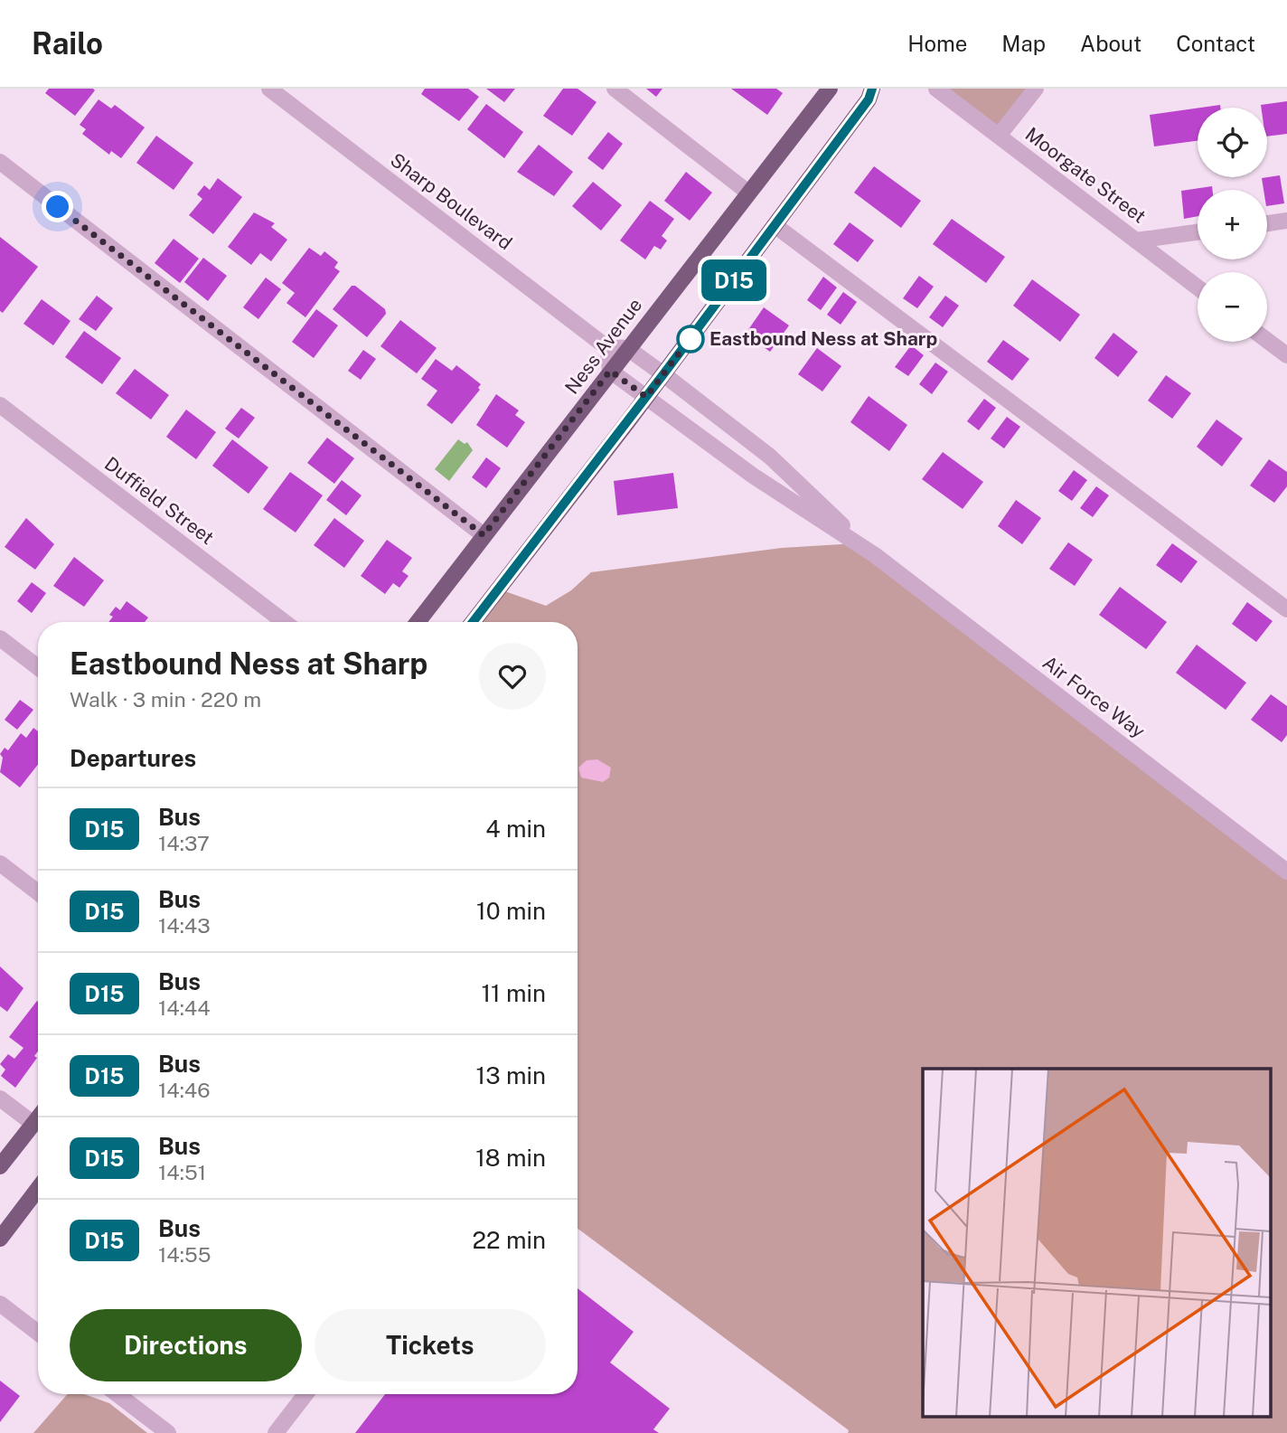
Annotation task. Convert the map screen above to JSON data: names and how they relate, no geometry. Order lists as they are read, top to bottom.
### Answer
{
  "streets": {
    "main road": ["Ness Avenue"],
    "street": [
      "Moorgate Street",
      "Sharp Boulevard",
      "Duffield Street",
      "Air Force Way"
    ]
  },
  "crossings": [
    ["Ness Avenue", "Air Force Way"]
  ],
  "places": ["Eastbound Ness at Sharp"],
  "lines": ["bus line D15"],
  "page": {
    "header": "Railo",
    "nav": [
      "Home",
      "Map",
      "About",
      "Contact"
    ],
    "on_map": "D15",
    "map_buttons": ["+", "−"],
    "heading": [
      ["Eastbound Ness at Sharp", "Walk · 3 min · 220 m"],
      "Departures"
    ],
    "list": [
      {
        "mark": "D15",
        "name": "Bus",
        "note": "14:37",
        "value": "4 min"
      },
      {
        "mark": "D15",
        "name": "Bus",
        "note": "14:43",
        "value": "10 min"
      },
      {
        "mark": "D15",
        "name": "Bus",
        "note": "14:44",
        "value": "11 min"
      },
      {
        "mark": "D15",
        "name": "Bus",
        "note": "14:46",
        "value": "13 min"
      },
      {
        "mark": "D15",
        "name": "Bus",
        "note": "14:51",
        "value": "18 min"
      },
      {
        "mark": "D15",
        "name": "Bus",
        "note": "14:55",
        "value": "22 min"
      }
    ],
    "buttons": ["Directions", "Tickets"]
  }
}
